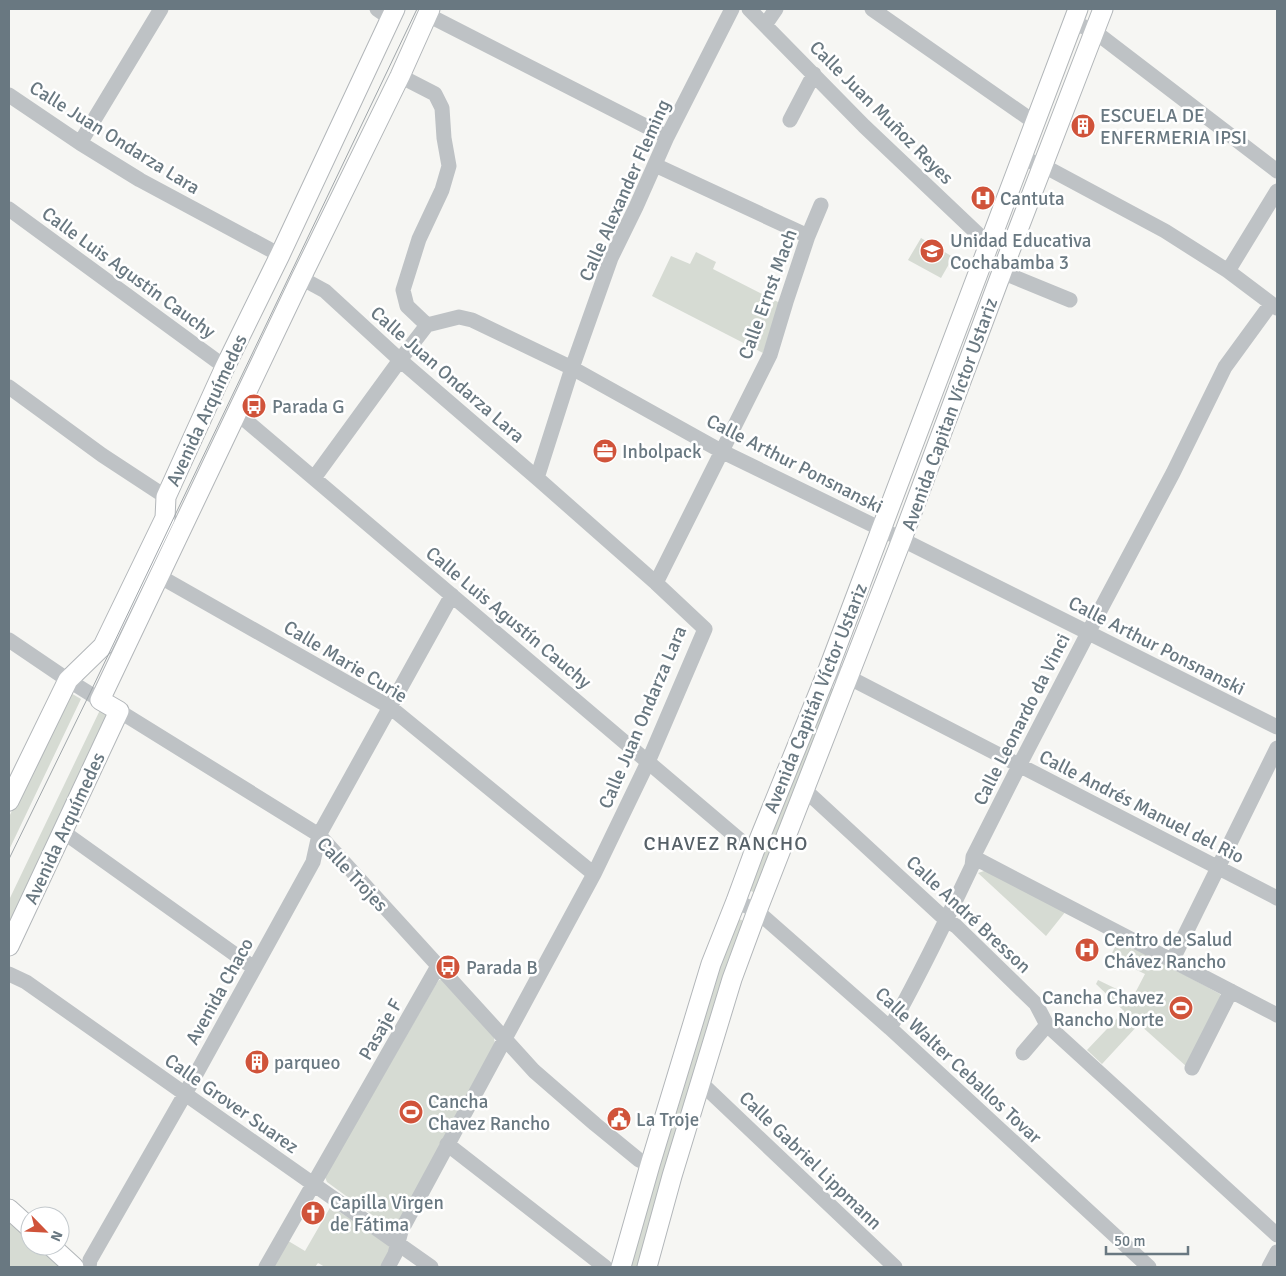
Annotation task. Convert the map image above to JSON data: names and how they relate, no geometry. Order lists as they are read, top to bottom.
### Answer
{
  "streets": {
    "main road": [
      "Avenida Arquímedes",
      "Avenida Capitan Víctor Ustariz",
      "Avenida Capitán Víctor Ustariz",
      "Calle Trojes"
    ],
    "street": [
      "Calle Juan Muñoz Reyes",
      "Calle Juan Ondarza Lara",
      "Calle Alexander Fleming",
      "Calle Luis Agustín Cauchy",
      "Calle Ernst Mach",
      "Calle Arthur Ponsnanski",
      "Calle Marie Curie",
      "Calle Leonardo da Vinci",
      "Calle Andrés Manuel del Rio",
      "Calle André Bresson",
      "Avenida Chaco",
      "Pasaje F",
      "Calle Walter Ceballos Tovar",
      "Calle Grover Suarez",
      "Calle Gabriel Lippmann"
    ]
  },
  "crossings": [
    ["Calle Juan Muñoz Reyes", "Avenida Capitan Víctor Ustariz"],
    ["Calle Juan Ondarza Lara", "Calle Alexander Fleming"],
    ["Calle Juan Ondarza Lara", "Calle Luis Agustín Cauchy"],
    ["Calle Juan Ondarza Lara", "Calle Ernst Mach"],
    ["Calle Juan Ondarza Lara", "Avenida Arquímedes"],
    ["Calle Juan Ondarza Lara", "Calle Marie Curie"],
    ["Calle Juan Ondarza Lara", "Calle Trojes"],
    ["Calle Juan Ondarza Lara", "Calle Grover Suarez"],
    ["Calle Alexander Fleming", "Calle Arthur Ponsnanski"],
    ["Calle Luis Agustín Cauchy", "Avenida Arquímedes"],
    ["Calle Luis Agustín Cauchy", "Avenida Capitán Víctor Ustariz"],
    ["Calle Luis Agustín Cauchy", "Avenida Chaco"],
    ["Calle Ernst Mach", "Calle Arthur Ponsnanski"],
    ["Avenida Arquímedes", "Calle Marie Curie"],
    ["Avenida Arquímedes", "Calle Trojes"],
    ["Avenida Capitan Víctor Ustariz", "Calle Arthur Ponsnanski"],
    ["Avenida Capitan Víctor Ustariz", "Avenida Capitán Víctor Ustariz"],
    ["Calle Arthur Ponsnanski", "Avenida Capitán Víctor Ustariz"],
    ["Calle Arthur Ponsnanski", "Calle Leonardo da Vinci"],
    ["Calle Marie Curie", "Avenida Chaco"],
    ["Avenida Capitán Víctor Ustariz", "Calle Andrés Manuel del Rio"],
    ["Avenida Capitán Víctor Ustariz", "Calle Trojes"],
    ["Avenida Capitán Víctor Ustariz", "Calle André Bresson"],
    ["Avenida Capitán Víctor Ustariz", "Calle Walter Ceballos Tovar"],
    ["Avenida Capitán Víctor Ustariz", "Calle Gabriel Lippmann"],
    ["Calle Leonardo da Vinci", "Calle Andrés Manuel del Rio"],
    ["Calle Leonardo da Vinci", "Calle André Bresson"],
    ["Calle Leonardo da Vinci", "Calle Walter Ceballos Tovar"],
    ["Calle Trojes", "Avenida Chaco"],
    ["Calle Trojes", "Pasaje F"],
    ["Avenida Chaco", "Calle Grover Suarez"],
    ["Pasaje F", "Calle Grover Suarez"]
  ],
  "districts": ["CHAVEZ RANCHO"],
  "places": {
    "building": ["ESCUELA DE ENFERMERIA IPSI", "parqueo"],
    "hospital": ["Cantuta", "Centro de Salud Chávez Rancho"],
    "school or university": ["Unidad Educativa Cochabamba 3"],
    "bus stop": ["Parada G", "Parada B"],
    "office": ["Inbolpack"],
    "sports": ["Cancha Chavez Rancho Norte", "Cancha Chavez Rancho"],
    "public building": ["La Troje"],
    "church": ["Capilla Virgen de Fátima"]
  },
  "scale_bar": "50 m",
  "north": "bottom right"
}
